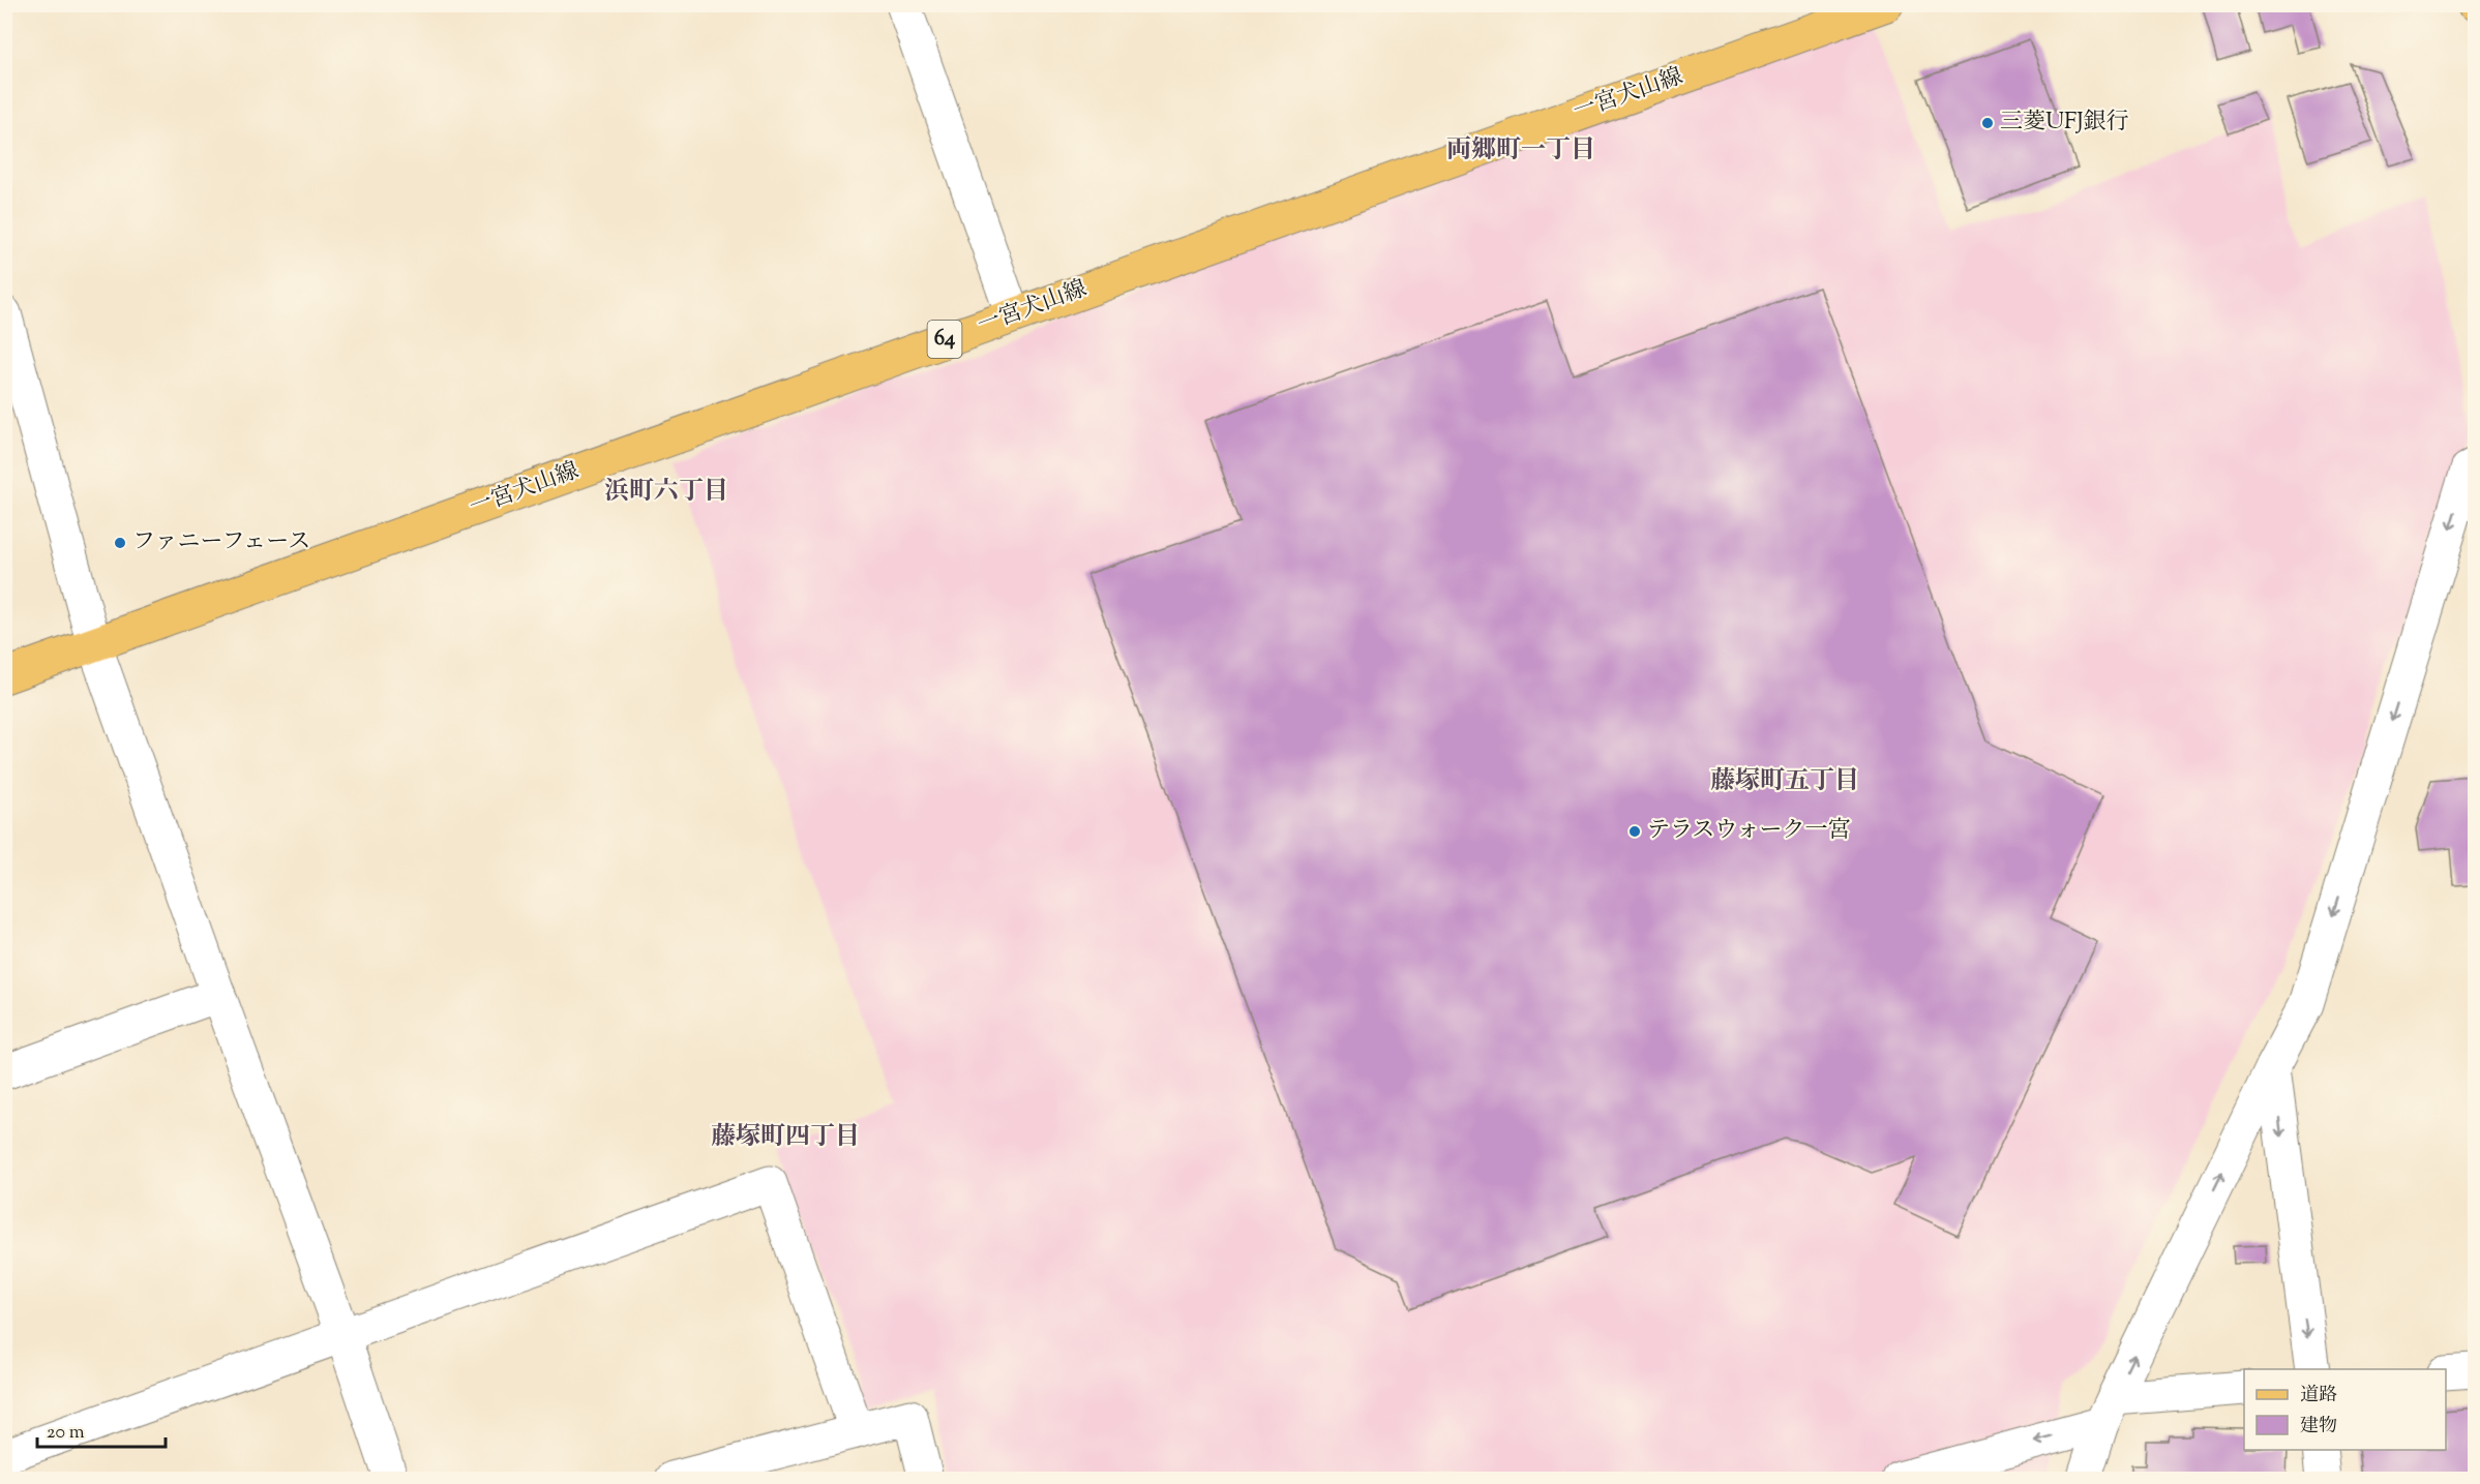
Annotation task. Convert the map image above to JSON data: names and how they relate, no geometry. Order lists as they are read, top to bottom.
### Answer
{
  "streets": {
    "main road": ["一宮犬山線", "64"]
  },
  "districts": [
    "両郷町一丁目",
    "浜町六丁目",
    "藤塚町五丁目",
    "藤塚町四丁目"
  ],
  "places": ["三菱UFJ銀行", "ファニーフェース", "テラスウォーク一宮"],
  "legend": ["道路", "建物"],
  "scale_bar": "20 m"
}
